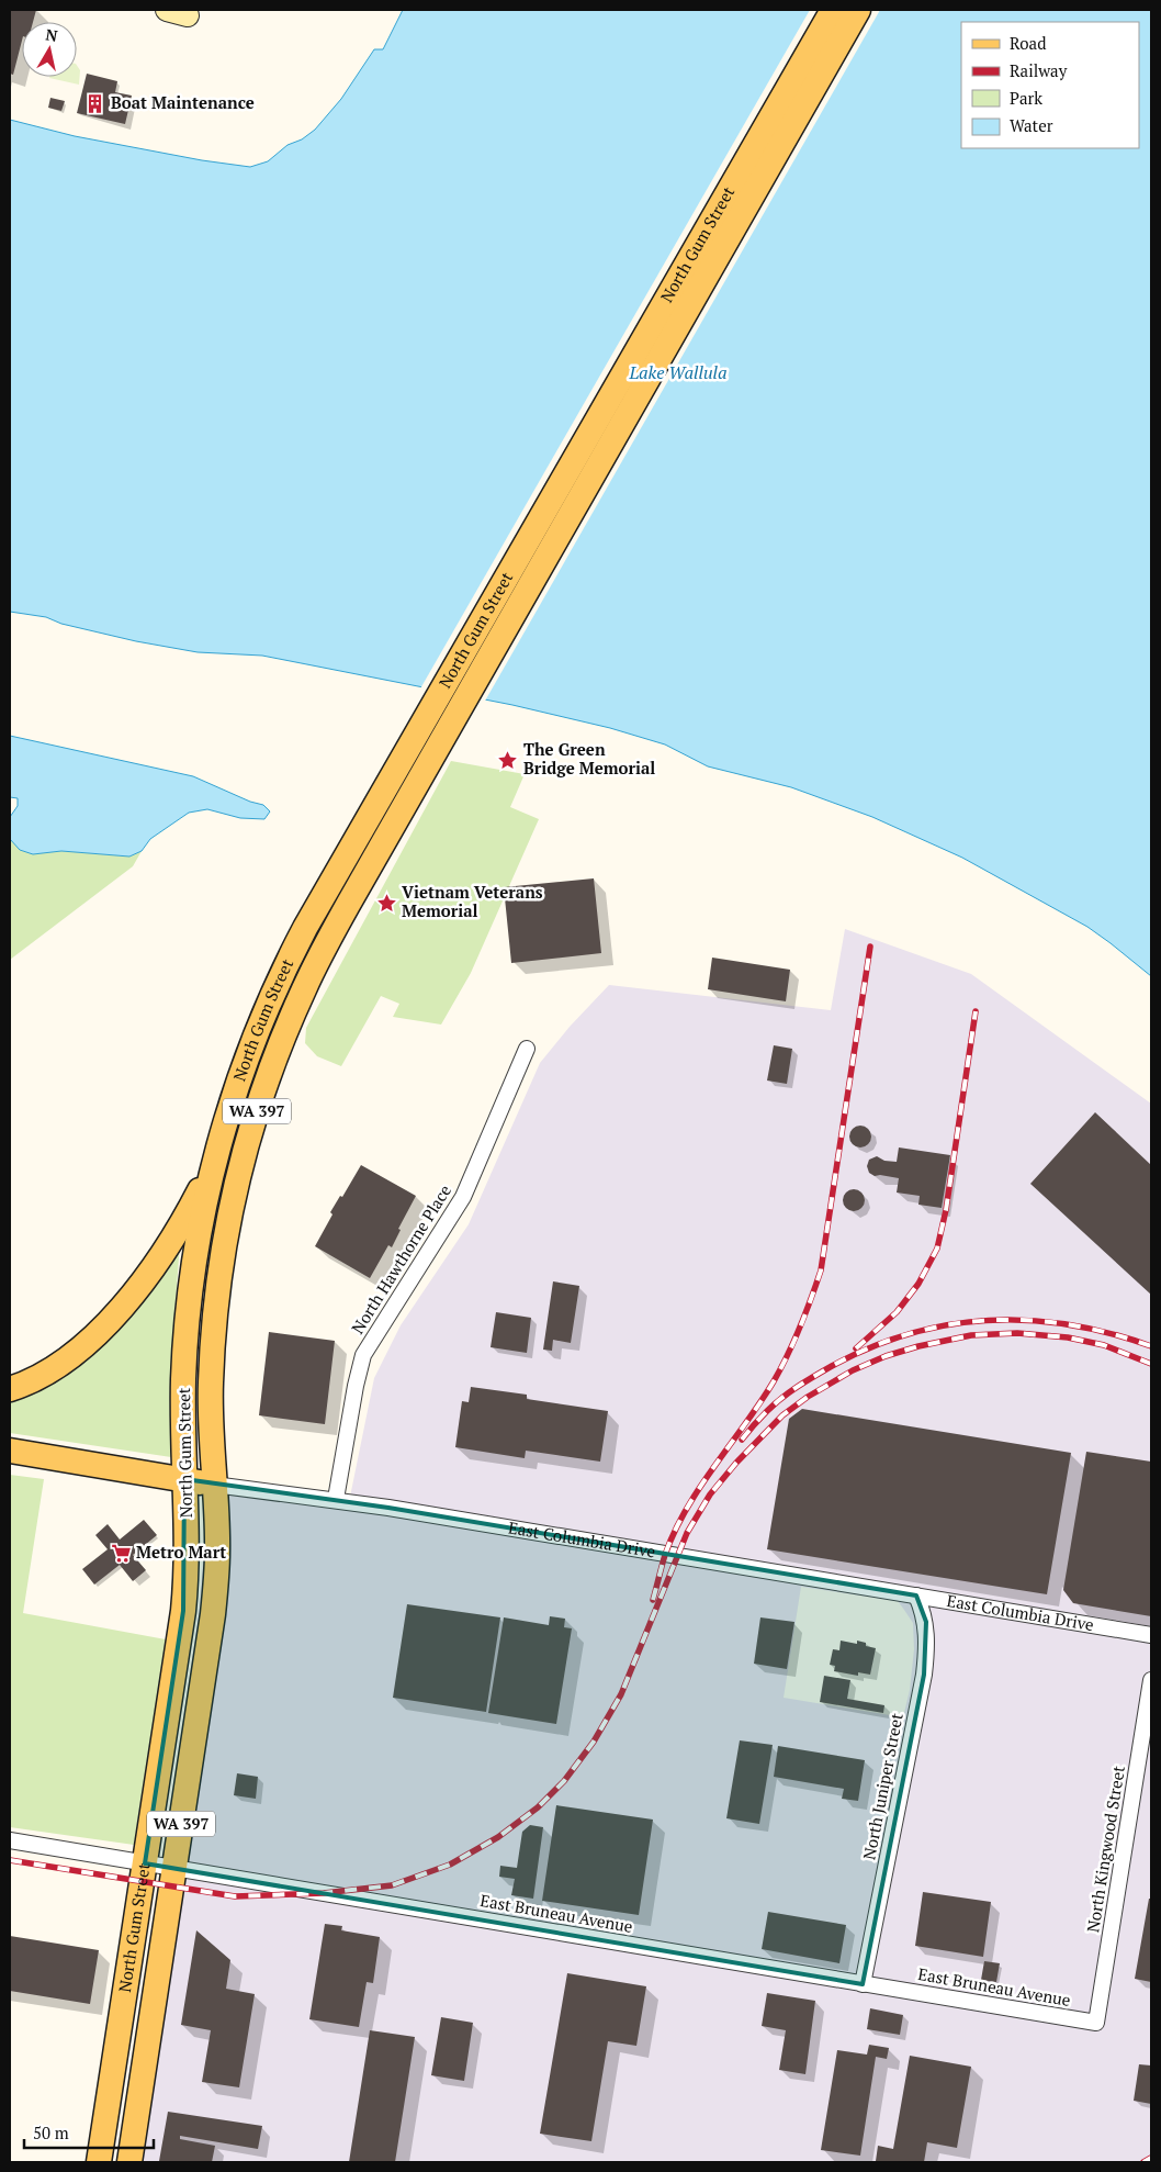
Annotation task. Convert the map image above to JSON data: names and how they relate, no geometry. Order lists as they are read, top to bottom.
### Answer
{
  "streets": {
    "main road": ["North Gum Street", "WA 397", "East Columbia Drive"],
    "street": [
      "North Hawthorne Place",
      "North Juniper Street",
      "North Kingwood Street",
      "East Bruneau Avenue"
    ]
  },
  "crossings": [
    ["North Gum Street", "East Columbia Drive"],
    ["North Gum Street", "East Bruneau Avenue"],
    ["North Hawthorne Place", "East Columbia Drive"],
    ["East Columbia Drive", "North Juniper Street"],
    ["North Juniper Street", "East Bruneau Avenue"],
    ["North Kingwood Street", "East Bruneau Avenue"]
  ],
  "water": ["Lake Wallula"],
  "places": {
    "building": ["Boat Maintenance"],
    "place": ["The Green Bridge Memorial", "Vietnam Veterans Memorial"],
    "supermarket": ["Metro Mart"]
  },
  "legend": [
    "Road",
    "Railway",
    "Park",
    "Water"
  ],
  "scale_bar": "50 m",
  "north": "top"
}
